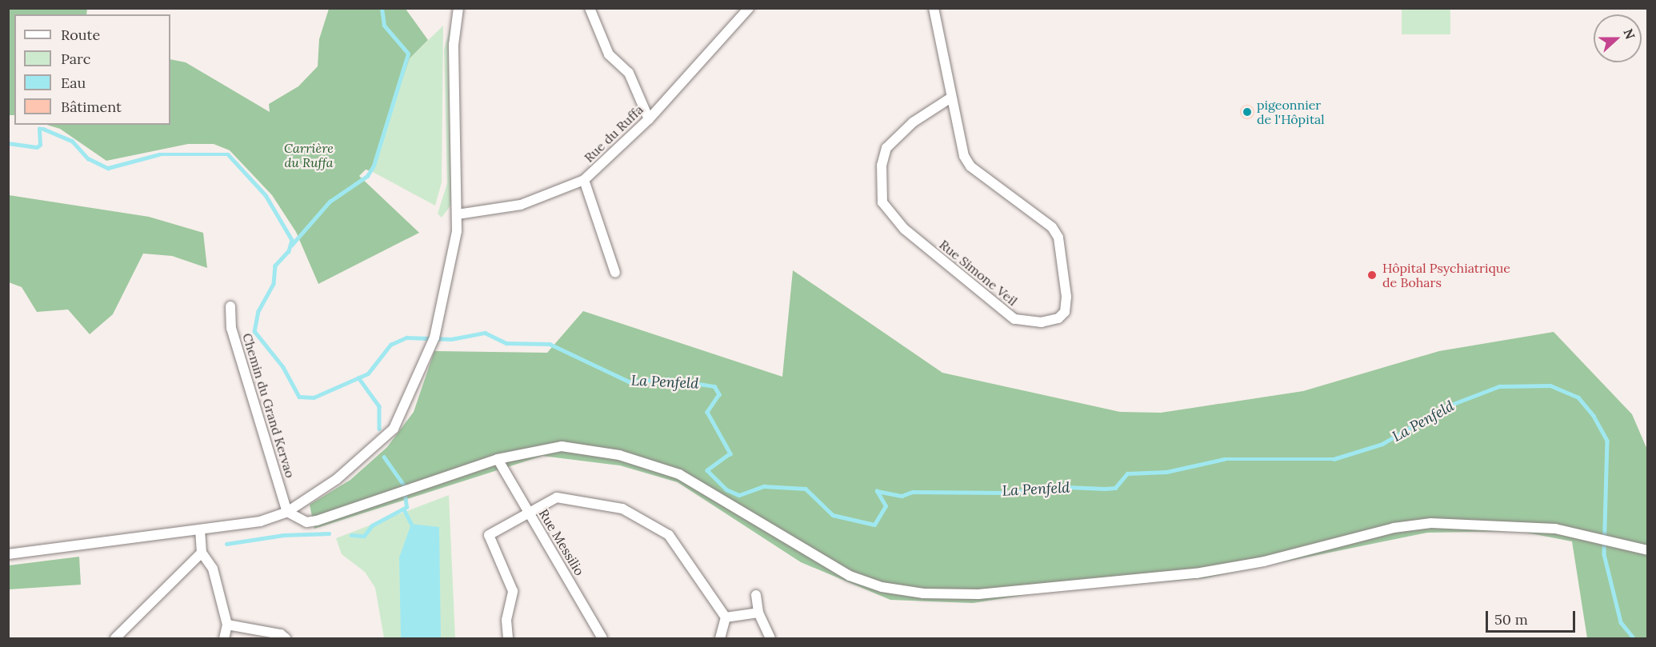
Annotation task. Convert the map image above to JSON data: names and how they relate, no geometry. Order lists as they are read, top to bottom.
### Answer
{
  "streets": {
    "street": [
      "Rue du Ruffa",
      "Rue Simone Veil",
      "Chemin du Grand Kervao",
      "Rue Messilio"
    ]
  },
  "water": ["La Penfeld"],
  "parks": ["Carrière du Ruffa"],
  "places": ["pigeonnier de l'Hôpital", "Hôpital Psychiatrique de Bohars"],
  "legend": [
    "Route",
    "Parc",
    "Eau",
    "Bâtiment"
  ],
  "scale_bar": "50 m",
  "north": "right"
}
